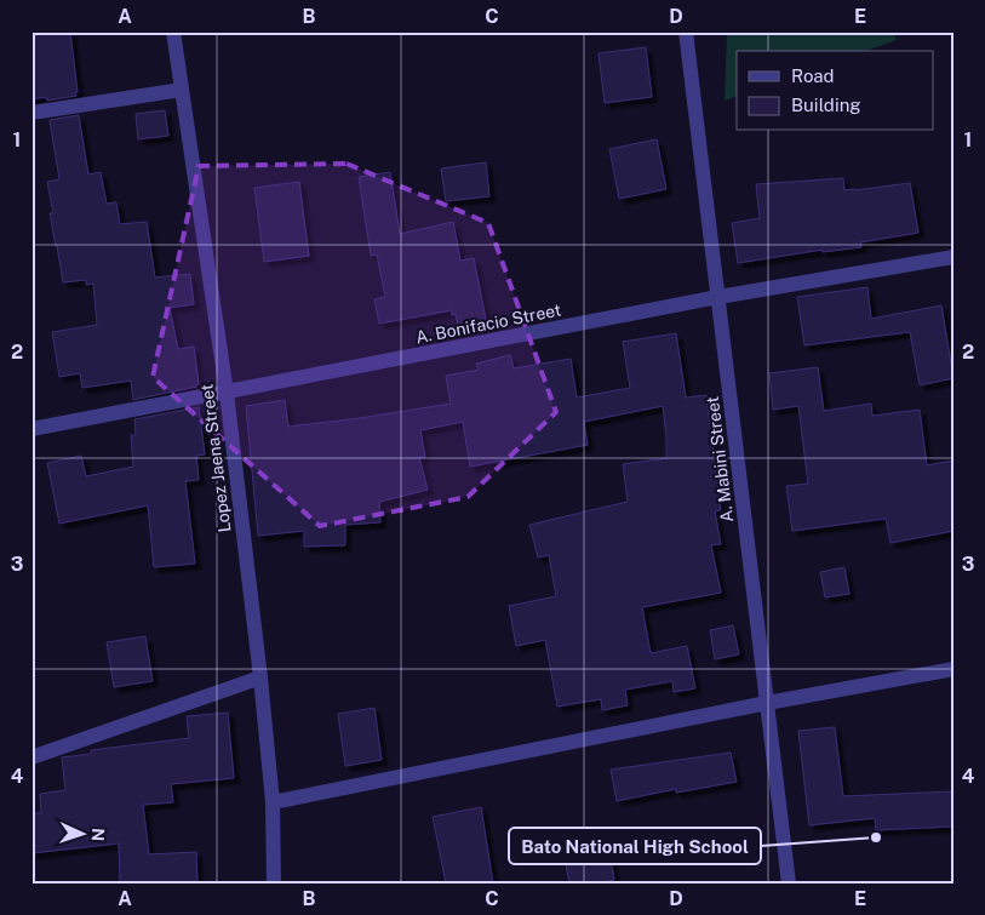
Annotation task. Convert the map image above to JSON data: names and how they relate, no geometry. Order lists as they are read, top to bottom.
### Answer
{
  "streets": {
    "street": ["A. Bonifacio Street", "Lopez Jaena Street", "A. Mabini Street"]
  },
  "crossings": [
    ["A. Bonifacio Street", "Lopez Jaena Street"],
    ["A. Bonifacio Street", "A. Mabini Street"]
  ],
  "places": ["Bato National High School"],
  "legend": ["Road", "Building"],
  "north": "right",
  "grid": {
    "columns": [
      "A",
      "B",
      "C",
      "D",
      "E"
    ],
    "rows": [
      "1",
      "2",
      "3",
      "4"
    ]
  }
}
